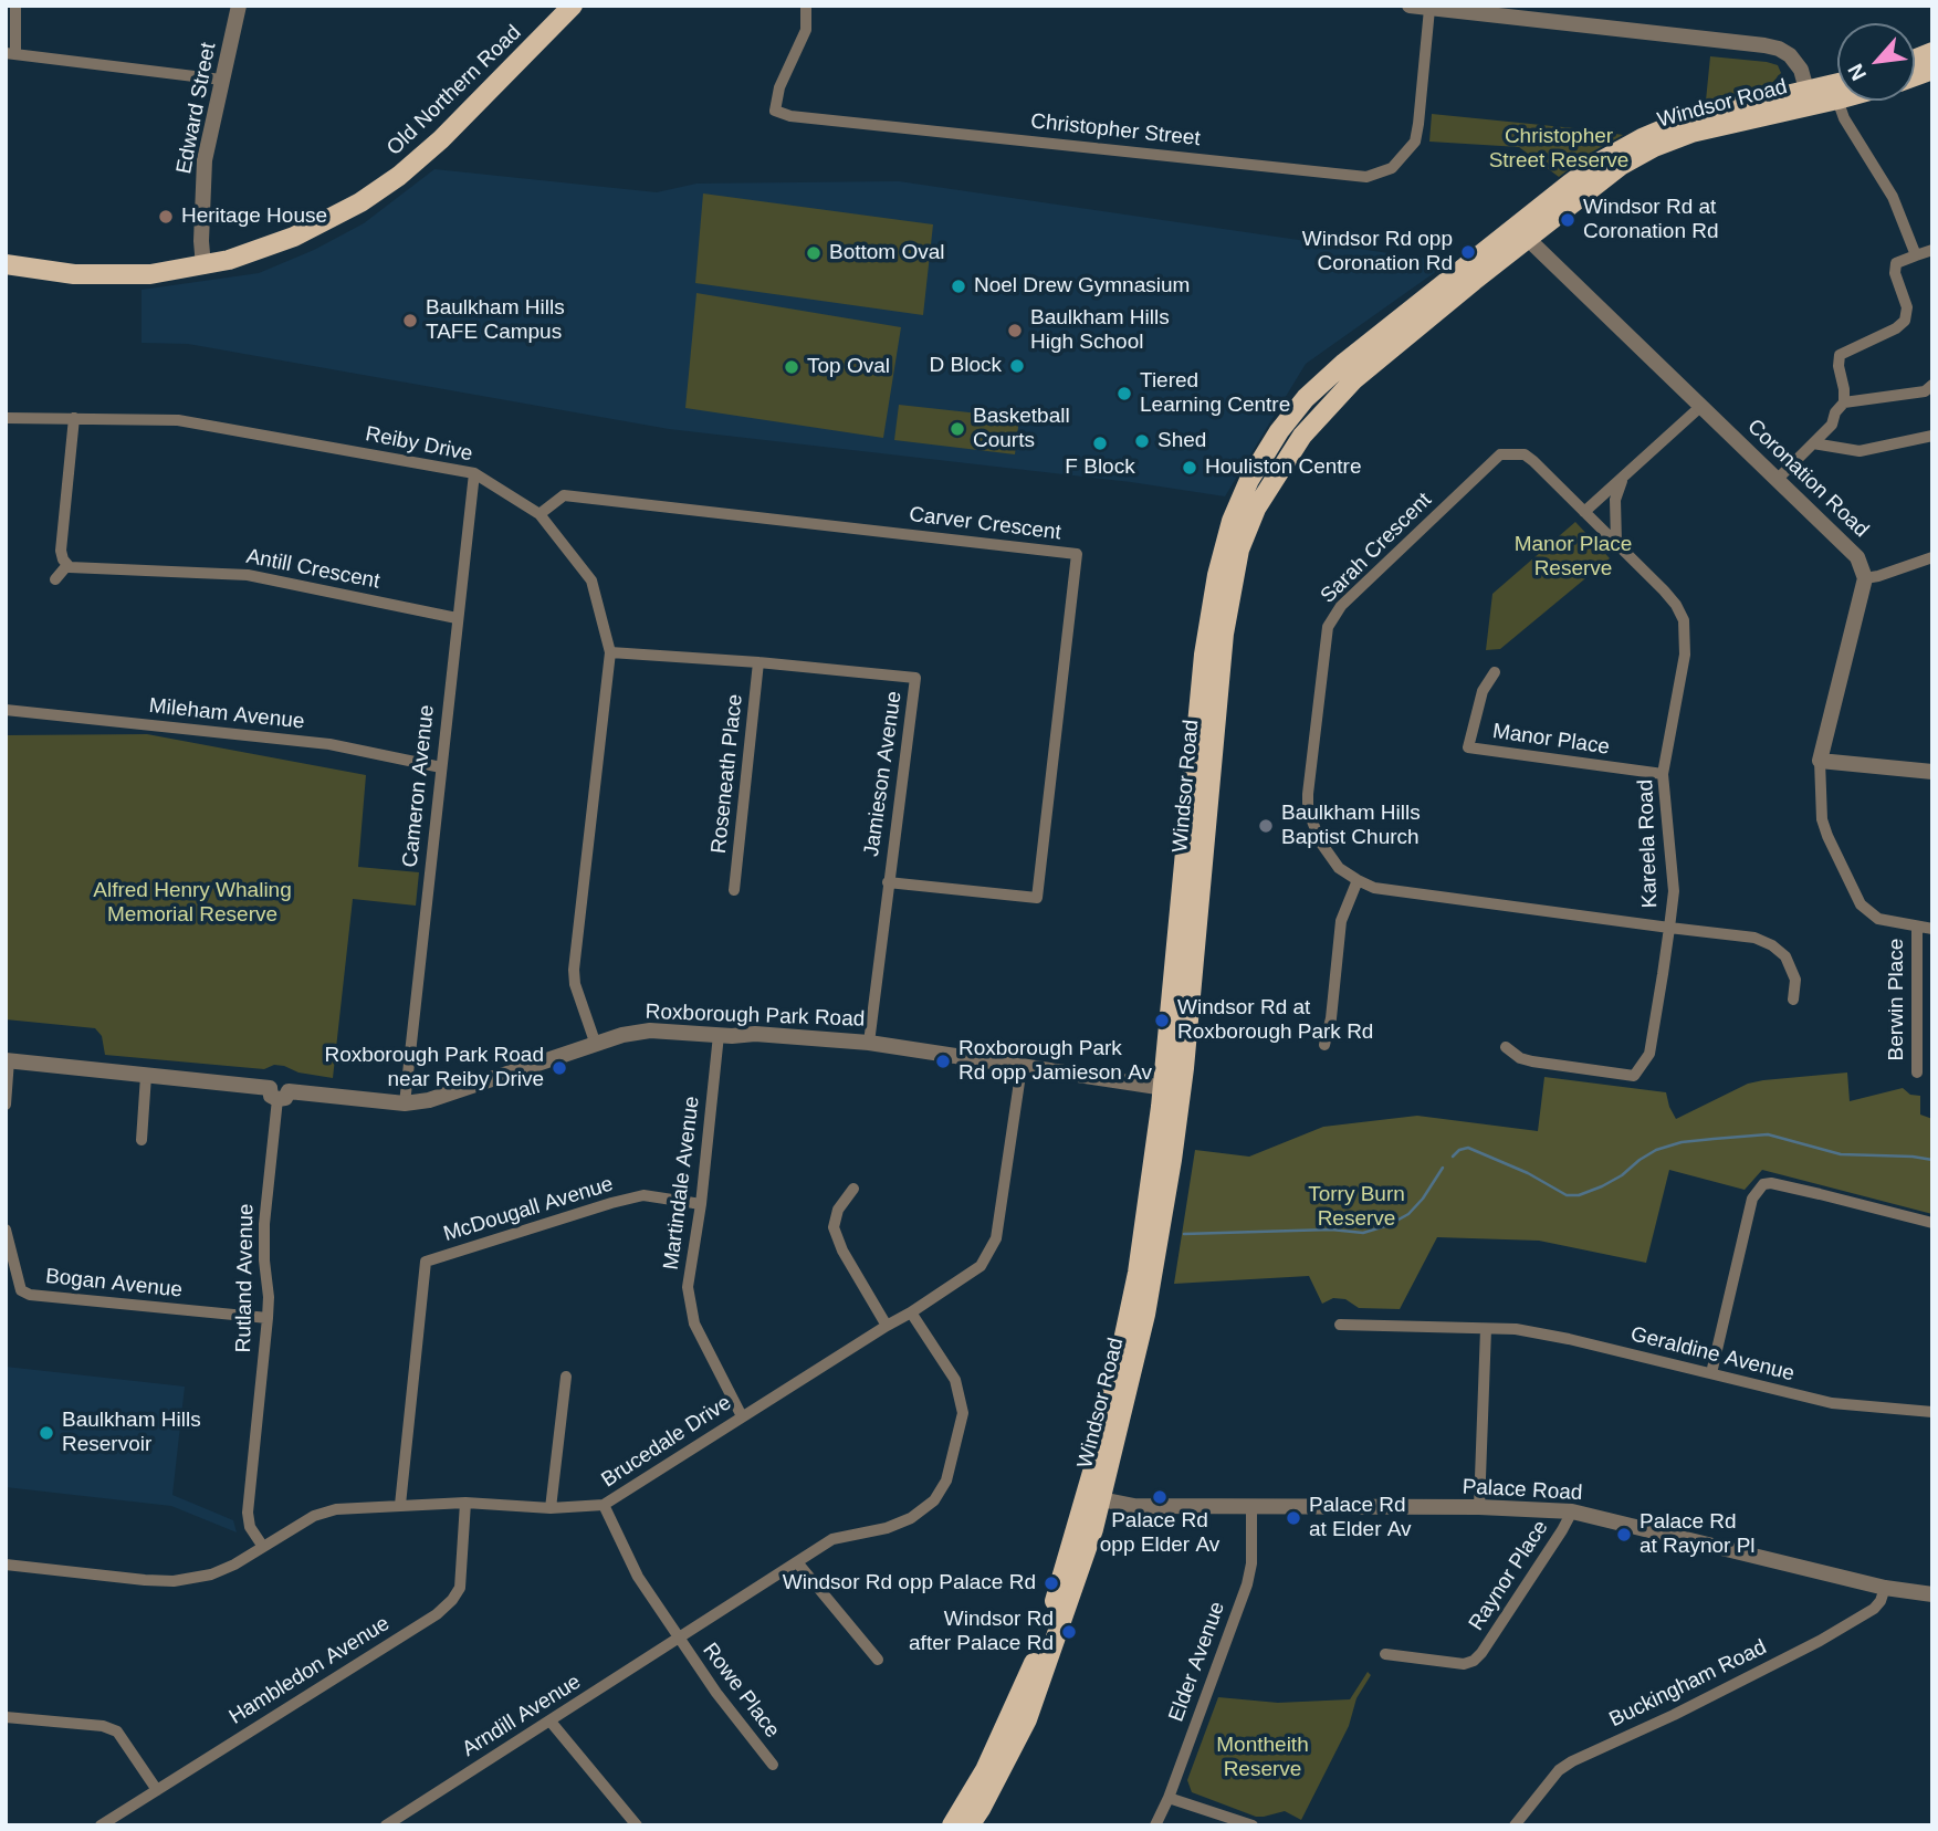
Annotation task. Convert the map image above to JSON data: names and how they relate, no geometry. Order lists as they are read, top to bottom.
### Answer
{
  "streets": {
    "main road": ["Old Northern Road", "Windsor Road"],
    "street": [
      "Edward Street",
      "Christopher Street",
      "Reiby Drive",
      "Coronation Road",
      "Carver Crescent",
      "Sarah Crescent",
      "Antill Crescent",
      "Mileham Avenue",
      "Manor Place",
      "Roseneath Place",
      "Jamieson Avenue",
      "Cameron Avenue",
      "Kareela Road",
      "Berwin Place",
      "Roxborough Park Road",
      "Martindale Avenue",
      "McDougall Avenue",
      "Rutland Avenue",
      "Bogan Avenue",
      "Geraldine Avenue",
      "Brucedale Drive",
      "Palace Road",
      "Raynor Place",
      "Elder Avenue",
      "Hambledon Avenue",
      "Buckingham Road",
      "Rowe Place",
      "Arndill Avenue"
    ]
  },
  "crossings": [
    ["Old Northern Road", "Edward Street"],
    ["Windsor Road", "Coronation Road"],
    ["Windsor Road", "Roxborough Park Road"],
    ["Windsor Road", "Palace Road"],
    ["Reiby Drive", "Carver Crescent"],
    ["Reiby Drive", "Jamieson Avenue"],
    ["Reiby Drive", "Cameron Avenue"],
    ["Reiby Drive", "Roxborough Park Road"],
    ["Carver Crescent", "Jamieson Avenue"],
    ["Sarah Crescent", "Kareela Road"],
    ["Antill Crescent", "Cameron Avenue"],
    ["Mileham Avenue", "Cameron Avenue"],
    ["Manor Place", "Kareela Road"],
    ["Roseneath Place", "Jamieson Avenue"],
    ["Jamieson Avenue", "Roxborough Park Road"],
    ["Cameron Avenue", "Roxborough Park Road"],
    ["Roxborough Park Road", "Martindale Avenue"],
    ["Roxborough Park Road", "Rutland Avenue"],
    ["Roxborough Park Road", "Brucedale Drive"],
    ["Martindale Avenue", "McDougall Avenue"],
    ["Martindale Avenue", "Brucedale Drive"],
    ["McDougall Avenue", "Brucedale Drive"],
    ["Rutland Avenue", "Bogan Avenue"],
    ["Rutland Avenue", "Brucedale Drive"],
    ["Brucedale Drive", "Hambledon Avenue"],
    ["Brucedale Drive", "Rowe Place"],
    ["Brucedale Drive", "Arndill Avenue"],
    ["Palace Road", "Raynor Place"],
    ["Palace Road", "Elder Avenue"],
    ["Palace Road", "Buckingham Road"],
    ["Rowe Place", "Arndill Avenue"]
  ],
  "parks": [
    "Christopher Street Reserve",
    "Manor Place Reserve",
    "Alfred Henry Whaling Memorial Reserve",
    "Torry Burn Reserve",
    "Montheith Reserve"
  ],
  "places": [
    "Heritage House",
    "Windsor Rd at Coronation Rd",
    "Windsor Rd opp Coronation Rd",
    "Bottom Oval",
    "Noel Drew Gymnasium",
    "Baulkham Hills TAFE Campus",
    "Baulkham Hills High School",
    "D Block",
    "Top Oval",
    "Tiered Learning Centre",
    "Basketball Courts",
    "Shed",
    "F Block",
    "Houliston Centre",
    "Baulkham Hills Baptist Church",
    "Windsor Rd at Roxborough Park Rd",
    "Roxborough Park Rd opp Jamieson Av",
    "Roxborough Park Road near Reiby Drive",
    "Baulkham Hills Reservoir",
    "Palace Rd opp Elder Av",
    "Palace Rd at Elder Av",
    "Palace Rd at Raynor Pl",
    "Windsor Rd opp Palace Rd",
    "Windsor Rd after Palace Rd"
  ],
  "north": "bottom left"
}
